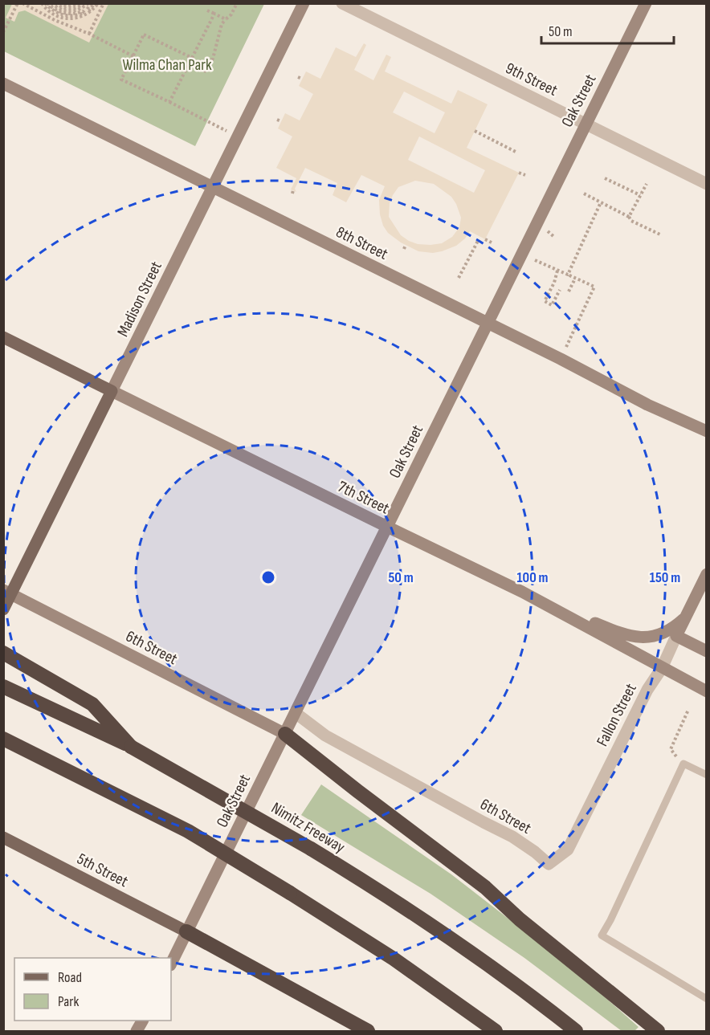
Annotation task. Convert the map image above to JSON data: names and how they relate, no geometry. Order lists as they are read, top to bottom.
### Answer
{
  "streets": {
    "highway": ["Nimitz Freeway"],
    "main road": [
      "Oak Street",
      "8th Street",
      "Madison Street",
      "7th Street",
      "6th Street",
      "Fallon Street",
      "5th Street"
    ],
    "street": ["9th Street"]
  },
  "crossings": [
    ["9th Street", "Oak Street"],
    ["Oak Street", "8th Street"],
    ["Oak Street", "7th Street"],
    ["Oak Street", "6th Street"],
    ["Oak Street", "5th Street"],
    ["8th Street", "Madison Street"],
    ["Madison Street", "7th Street"],
    ["Madison Street", "6th Street"],
    ["7th Street", "Fallon Street"],
    ["6th Street", "Fallon Street"]
  ],
  "parks": ["Wilma Chan Park"],
  "legend": ["Road", "Park"],
  "scale_bar": "50 m",
  "rings": ["50 m", "100 m", "150 m"]
}
